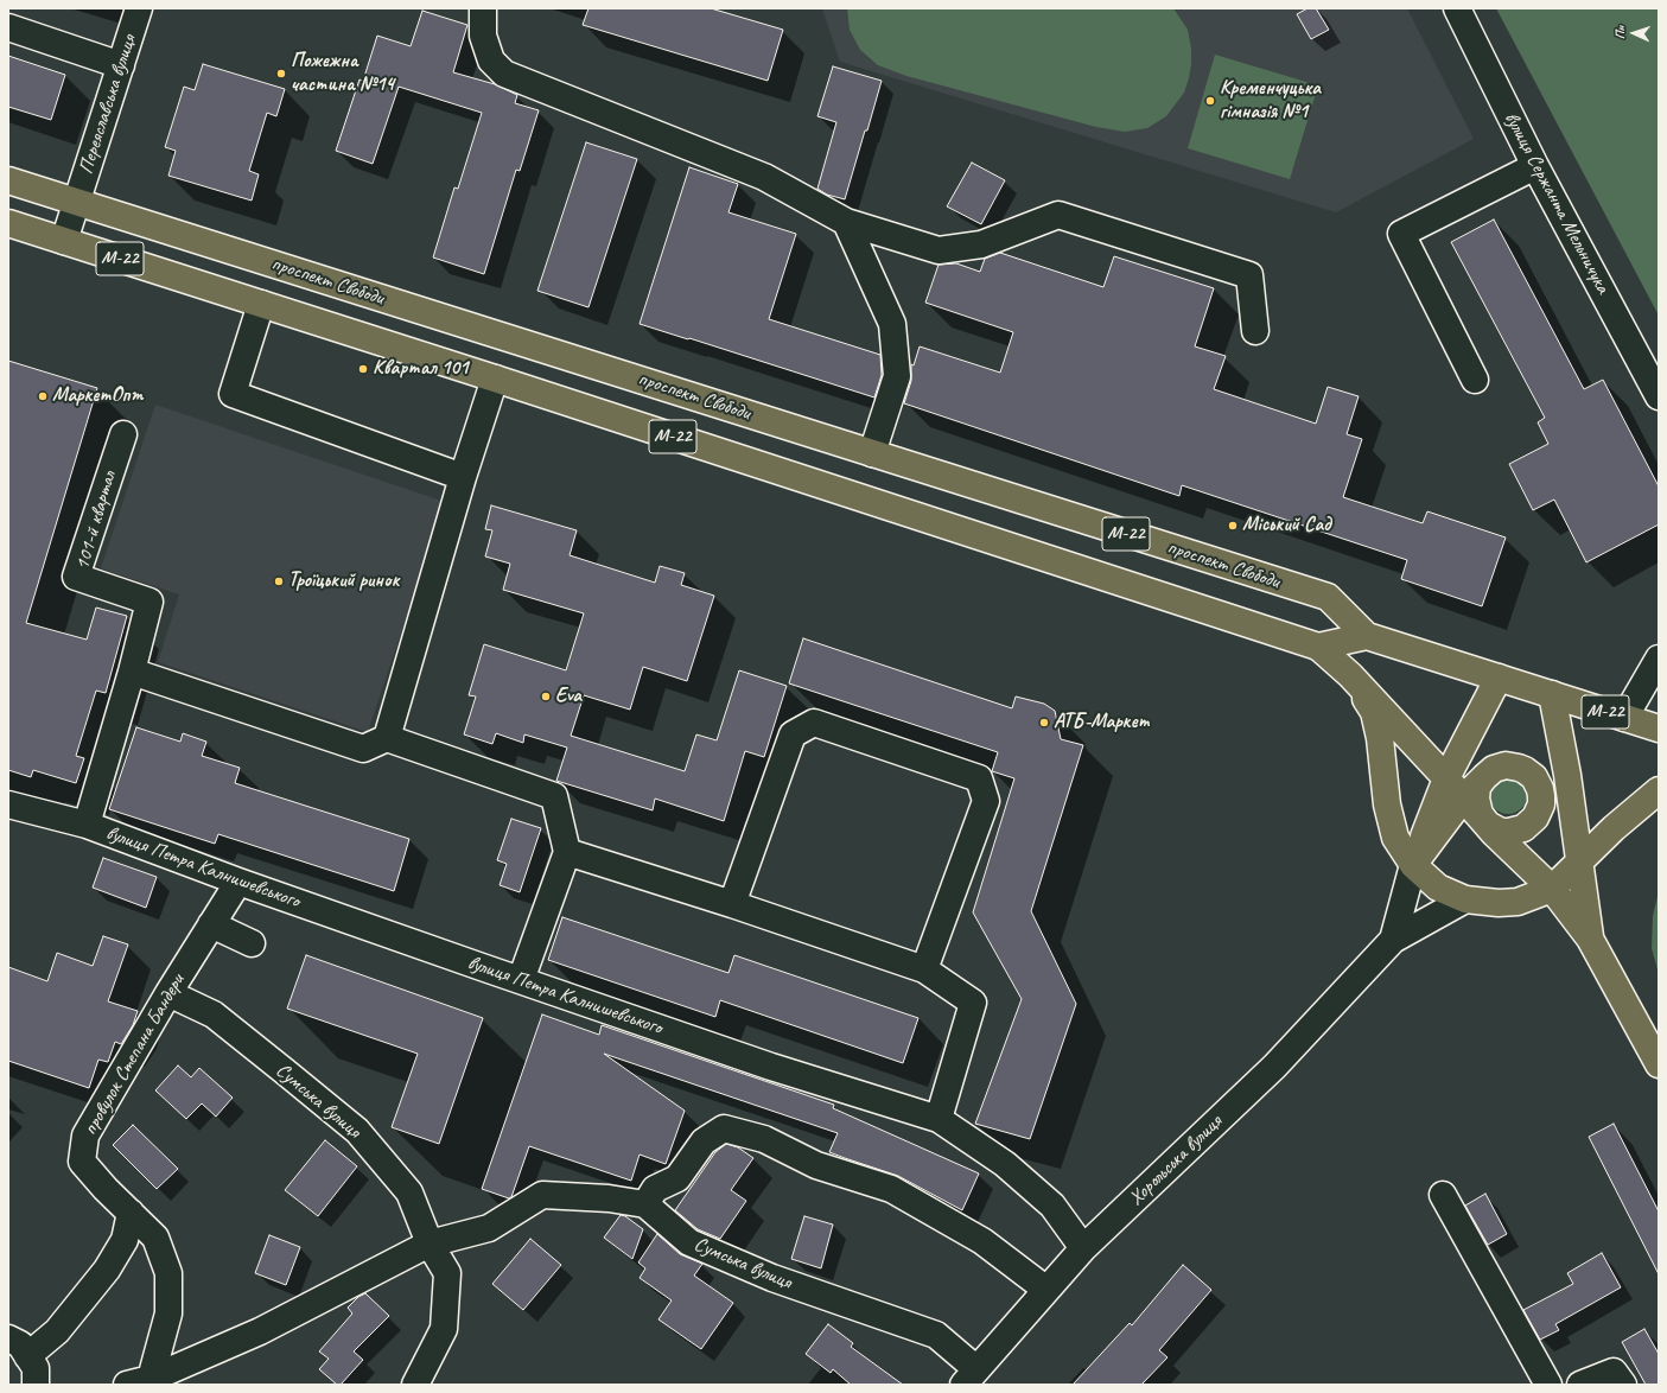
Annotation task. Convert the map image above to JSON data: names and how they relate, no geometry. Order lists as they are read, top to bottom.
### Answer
{
  "streets": {
    "main road": ["М-22", "проспект Свободи"],
    "street": [
      "Переяславська вулиця",
      "вулиця Сержанта Мельничука",
      "101-й квартал",
      "вулиця Петра Калнишевського",
      "провулок Степана Бандери",
      "Сумська вулиця",
      "Хорольська вулиця"
    ]
  },
  "crossings": [
    ["Переяславська вулиця", "проспект Свободи"],
    ["вулиця Петра Калнишевського", "провулок Степана Бандери"],
    ["вулиця Петра Калнишевського", "Хорольська вулиця"],
    ["провулок Степана Бандери", "Сумська вулиця"],
    ["Сумська вулиця", "Хорольська вулиця"]
  ],
  "places": [
    "Пожежна частина №14",
    "Кременчуцька гімназія №1",
    "Квартал 101",
    "МаркетОпт",
    "Міський Сад",
    "Троїцький ринок",
    "Eva",
    "АТБ-Маркет"
  ],
  "north": "left"
}
